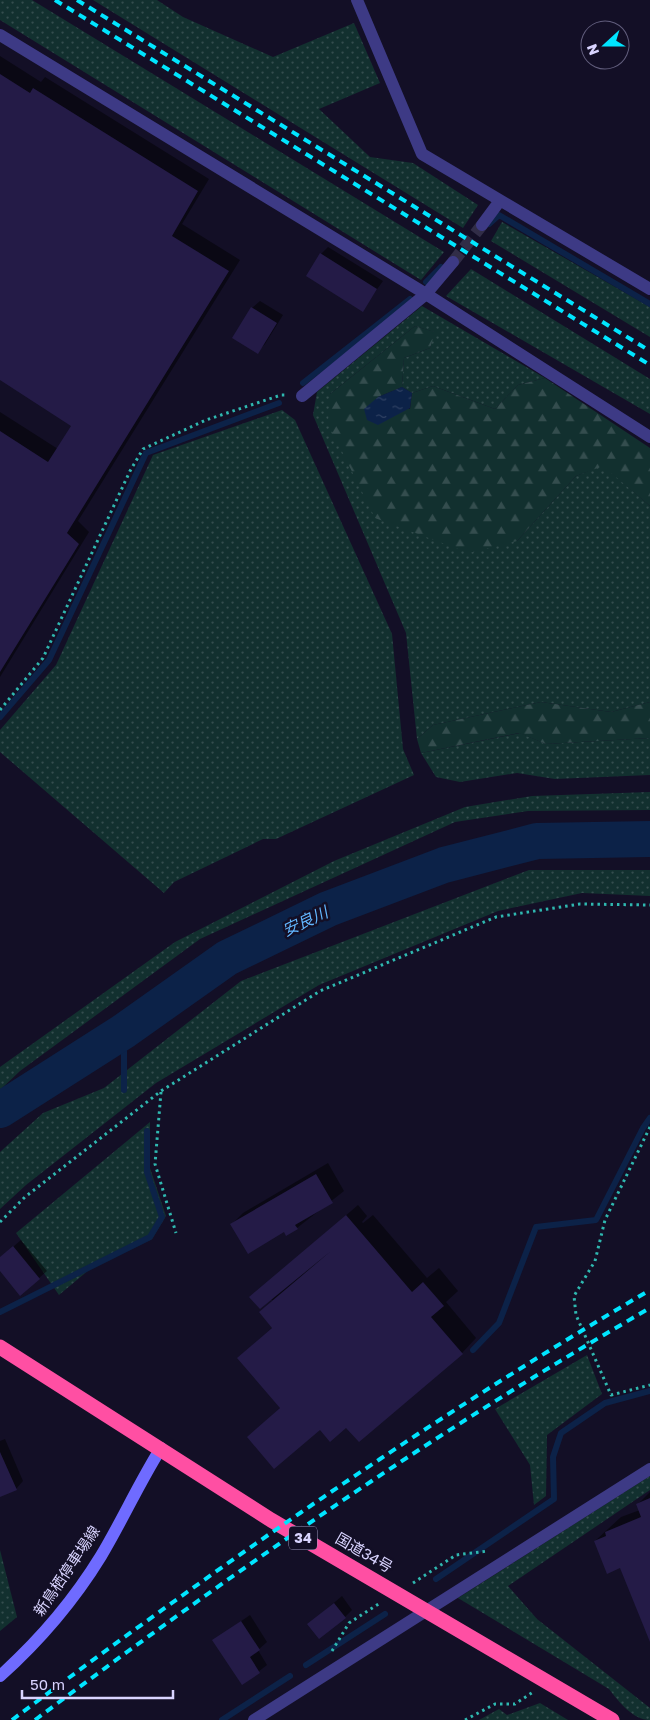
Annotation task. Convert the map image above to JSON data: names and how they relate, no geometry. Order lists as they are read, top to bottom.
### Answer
{
  "streets": {
    "highway": ["34", "国道34号"],
    "main road": ["新鳥栖停車場線"]
  },
  "crossings": [
    ["国道34号", "新鳥栖停車場線"]
  ],
  "water": ["安良川"],
  "scale_bar": "50 m",
  "north": "left"
}
